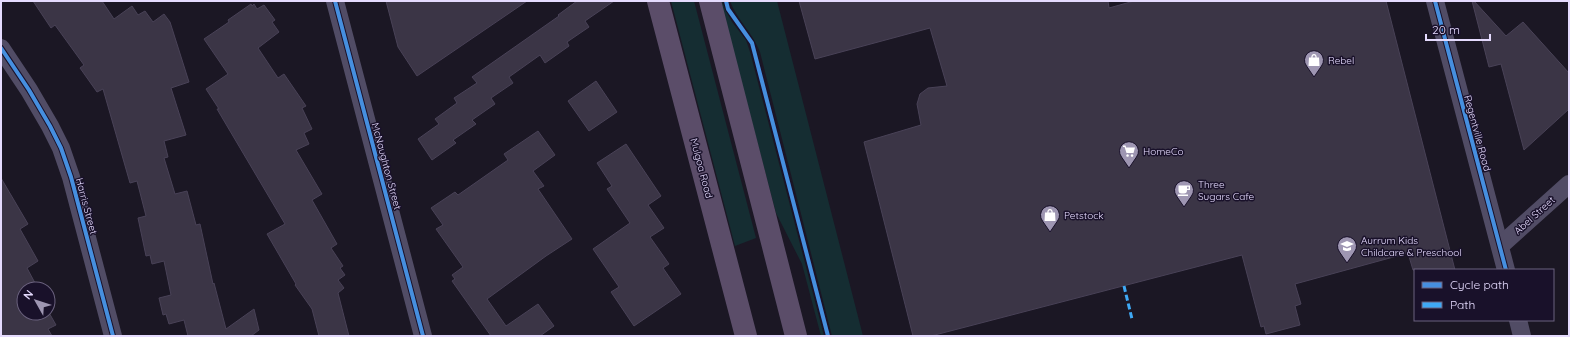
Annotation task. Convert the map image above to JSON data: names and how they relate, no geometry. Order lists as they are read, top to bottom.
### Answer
{
  "streets": {
    "main road": ["Mulgoa Road"],
    "street": [
      "Regentville Road",
      "McNaughton Street",
      "Harris Street",
      "Abel Street"
    ]
  },
  "crossings": [
    ["Regentville Road", "Abel Street"]
  ],
  "places": {
    "shop": ["Rebel", "Petstock"],
    "supermarket": ["HomeCo"],
    "cafe": ["Three Sugars Cafe"],
    "school or university": ["Aurrum Kids Childcare & Preschool"]
  },
  "legend": ["Cycle path", "Path"],
  "scale_bar": "20 m",
  "north": "top left"
}
